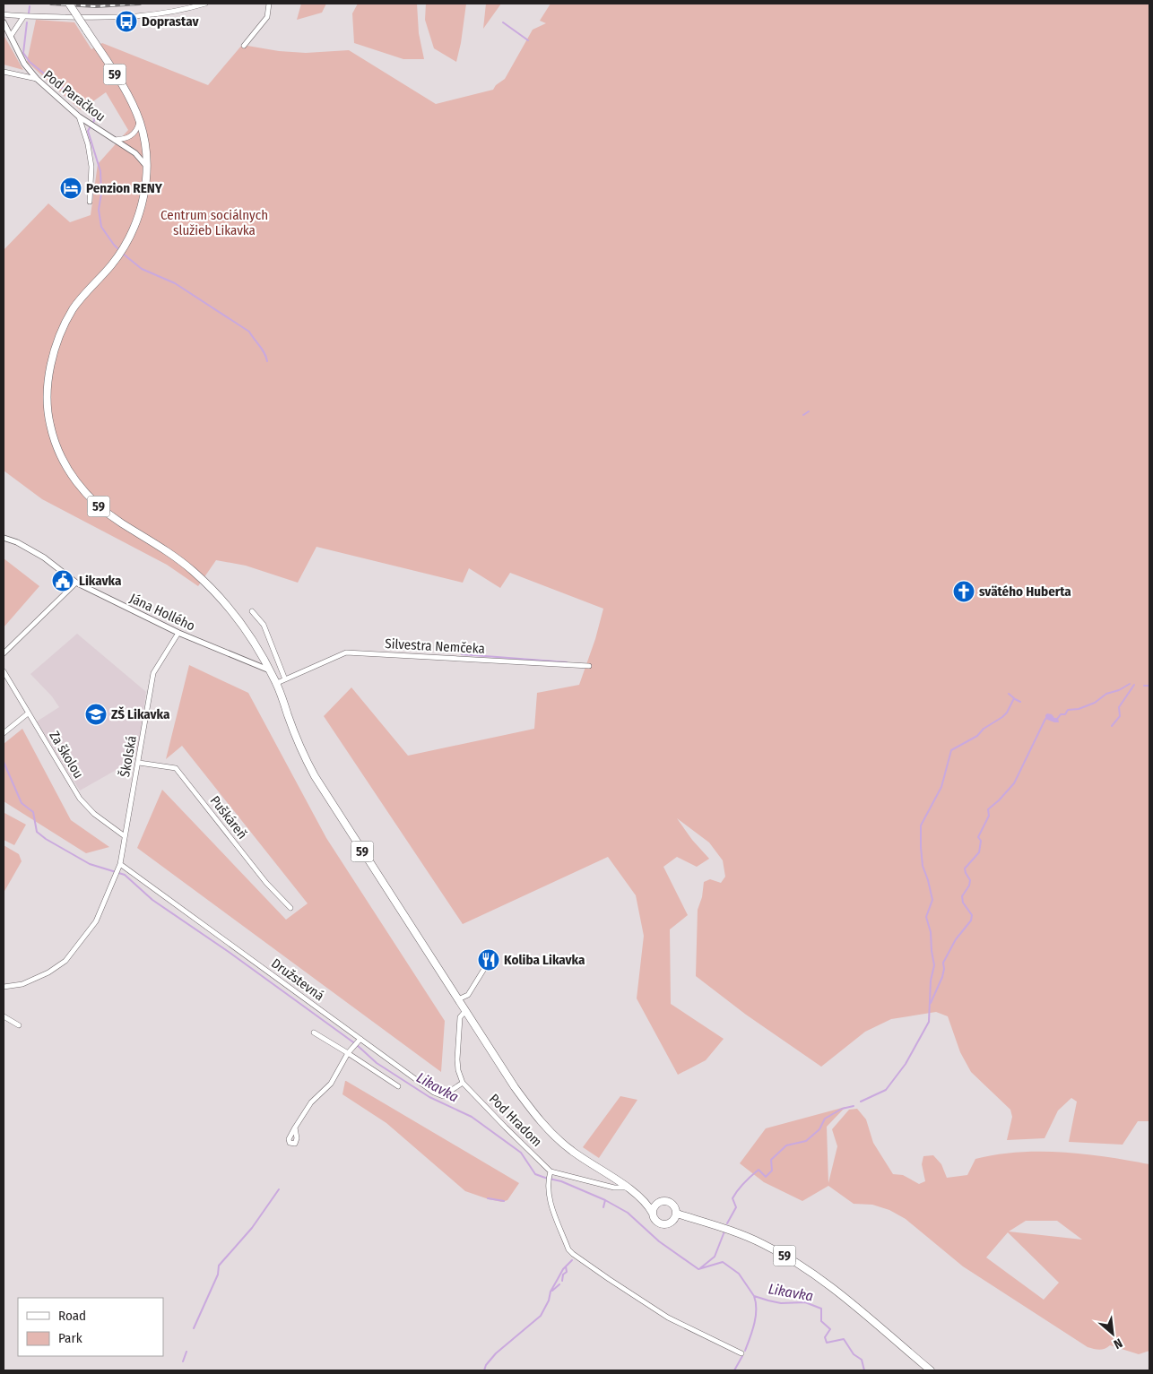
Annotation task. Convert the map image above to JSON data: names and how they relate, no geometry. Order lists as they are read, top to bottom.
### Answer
{
  "streets": {
    "main road": ["59"],
    "street": [
      "Pod Paračkou",
      "Jána Hollého",
      "Silvestra Nemčeka",
      "Za školou",
      "Školská",
      "Puškáreň",
      "Družstevná",
      "Pod Hradom"
    ]
  },
  "crossings": [
    ["59", "Pod Paračkou"],
    ["59", "Jána Hollého"],
    ["59", "Silvestra Nemčeka"],
    ["Jána Hollého", "Školská"],
    ["Za školou", "Školská"],
    ["Školská", "Puškáreň"],
    ["Školská", "Družstevná"],
    ["Družstevná", "Pod Hradom"]
  ],
  "water": ["Likavka"],
  "parks": ["Centrum sociálnych služieb Likavka"],
  "places": {
    "bus stop": ["Doprastav"],
    "hotel": ["Penzion RENY"],
    "public building": ["Likavka"],
    "church": ["svätého Huberta"],
    "school or university": ["ZŠ Likavka"],
    "restaurant": ["Koliba Likavka"]
  },
  "legend": ["Road", "Park"],
  "north": "bottom right"
}
